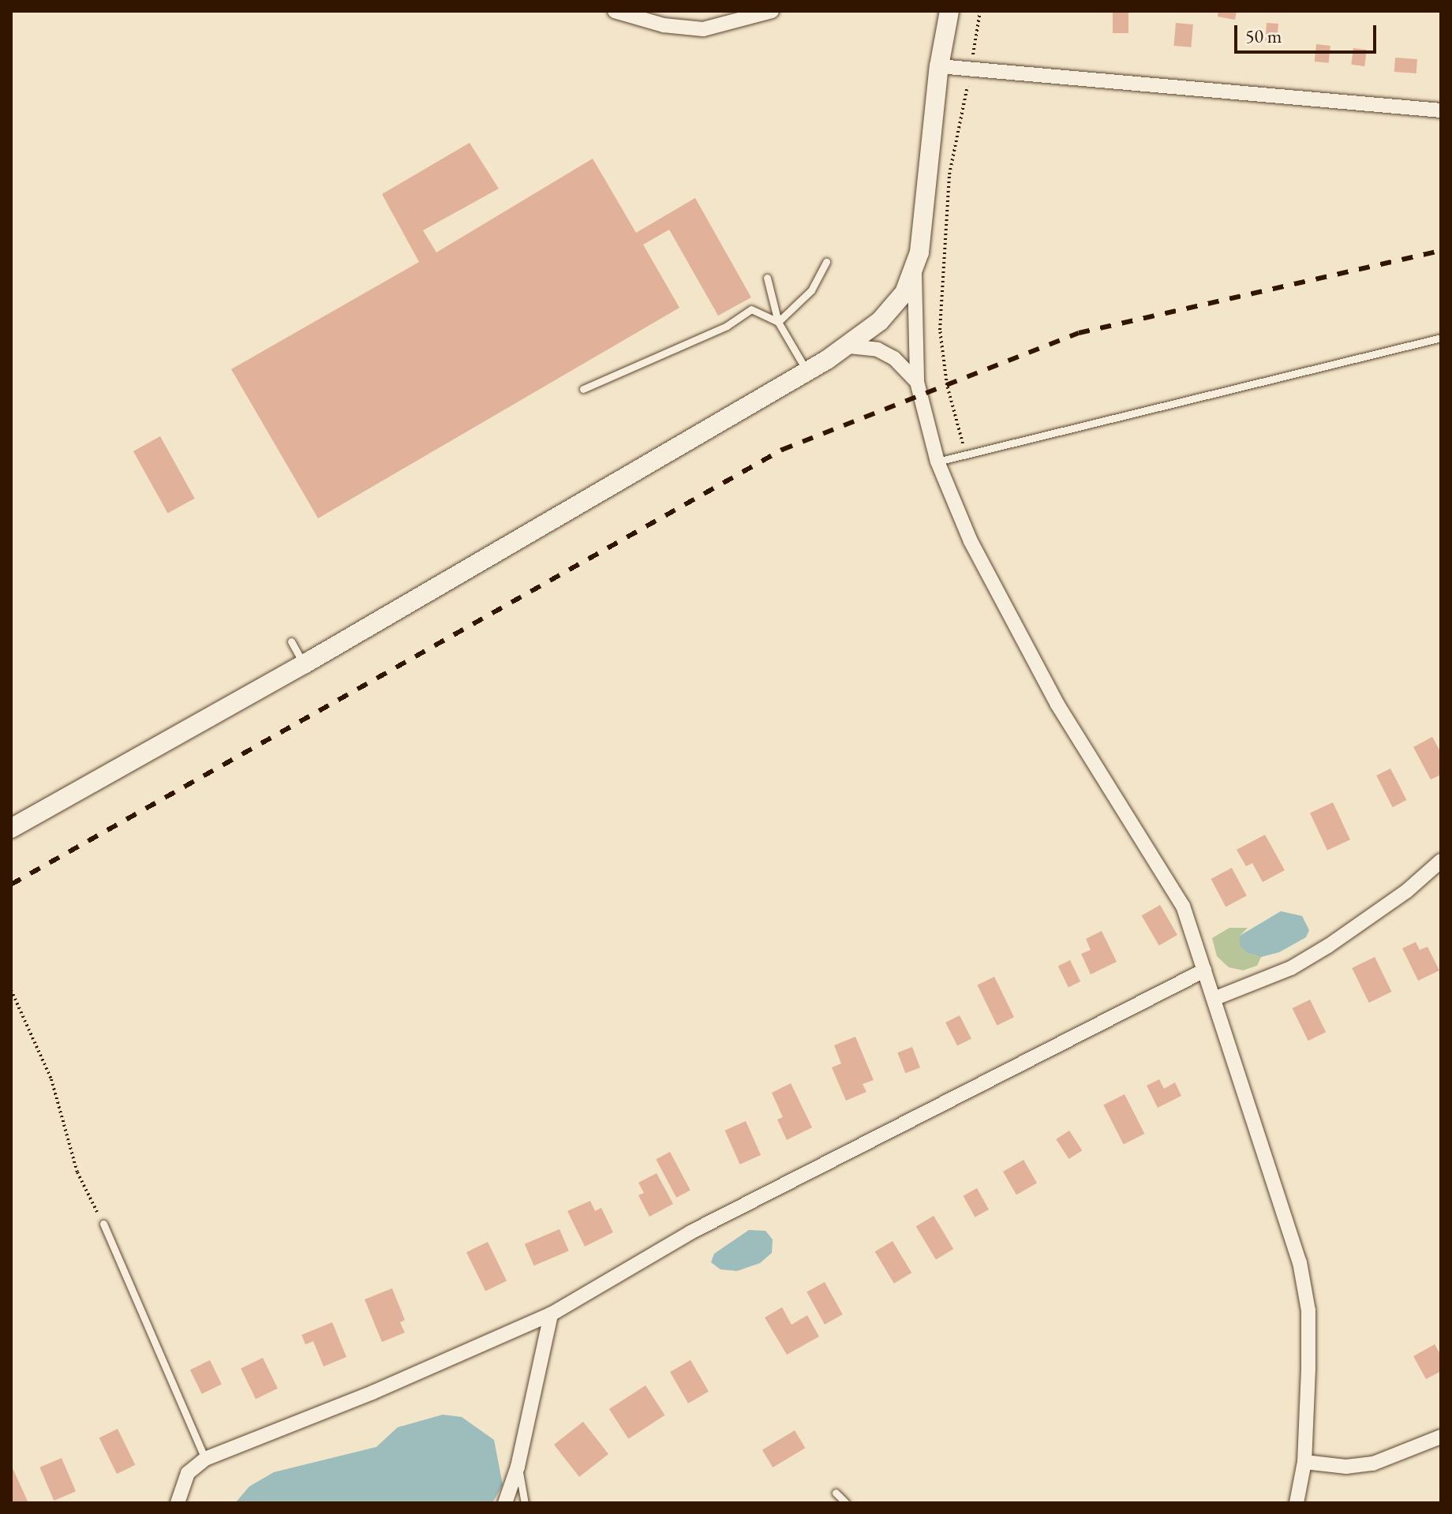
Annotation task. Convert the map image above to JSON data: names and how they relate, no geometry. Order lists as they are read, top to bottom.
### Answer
{
  "scale_bar": "50 m"
}
